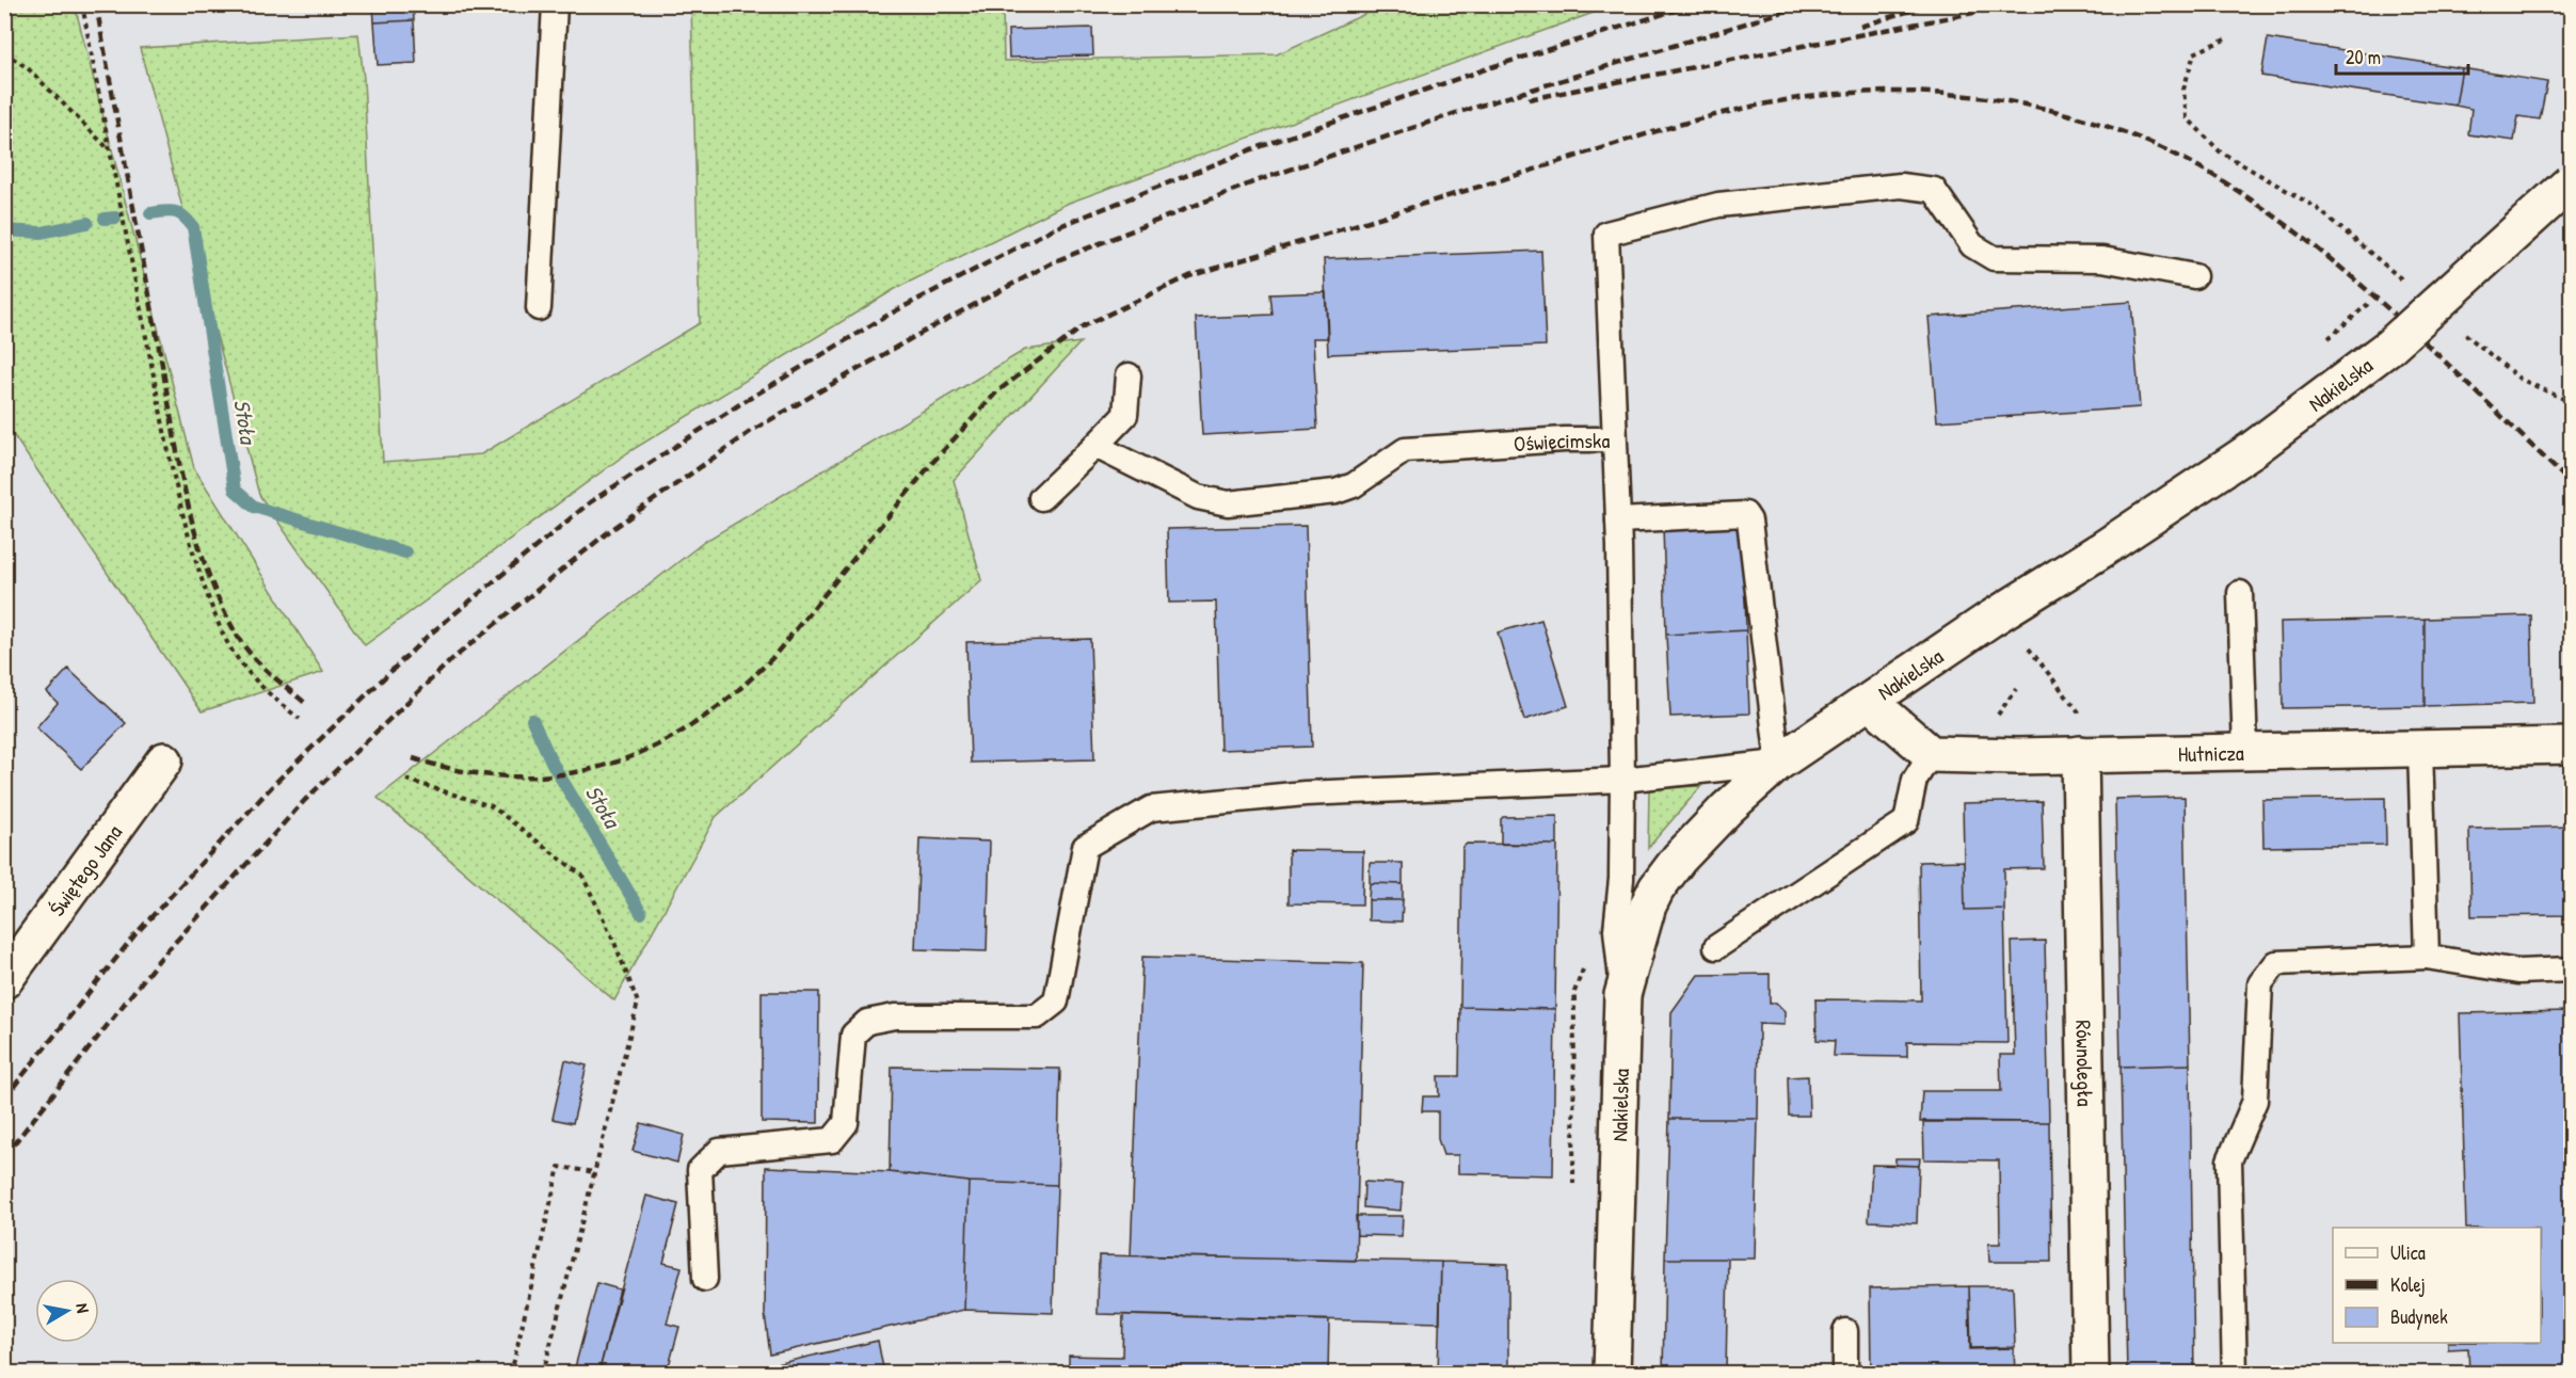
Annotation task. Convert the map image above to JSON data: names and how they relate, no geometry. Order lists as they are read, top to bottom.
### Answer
{
  "streets": {
    "street": [
      "Nakielska",
      "Hutnicza",
      "Świętego Jana",
      "Równoległa"
    ],
    "lane": ["Oświęcimska"]
  },
  "crossings": [
    ["Nakielska", "Oświęcimska"],
    ["Hutnicza", "Równoległa"]
  ],
  "water": ["Stoła"],
  "legend": ["Ulica", "Kolej", "Budynek"],
  "scale_bar": "20 m",
  "north": "right"
}
